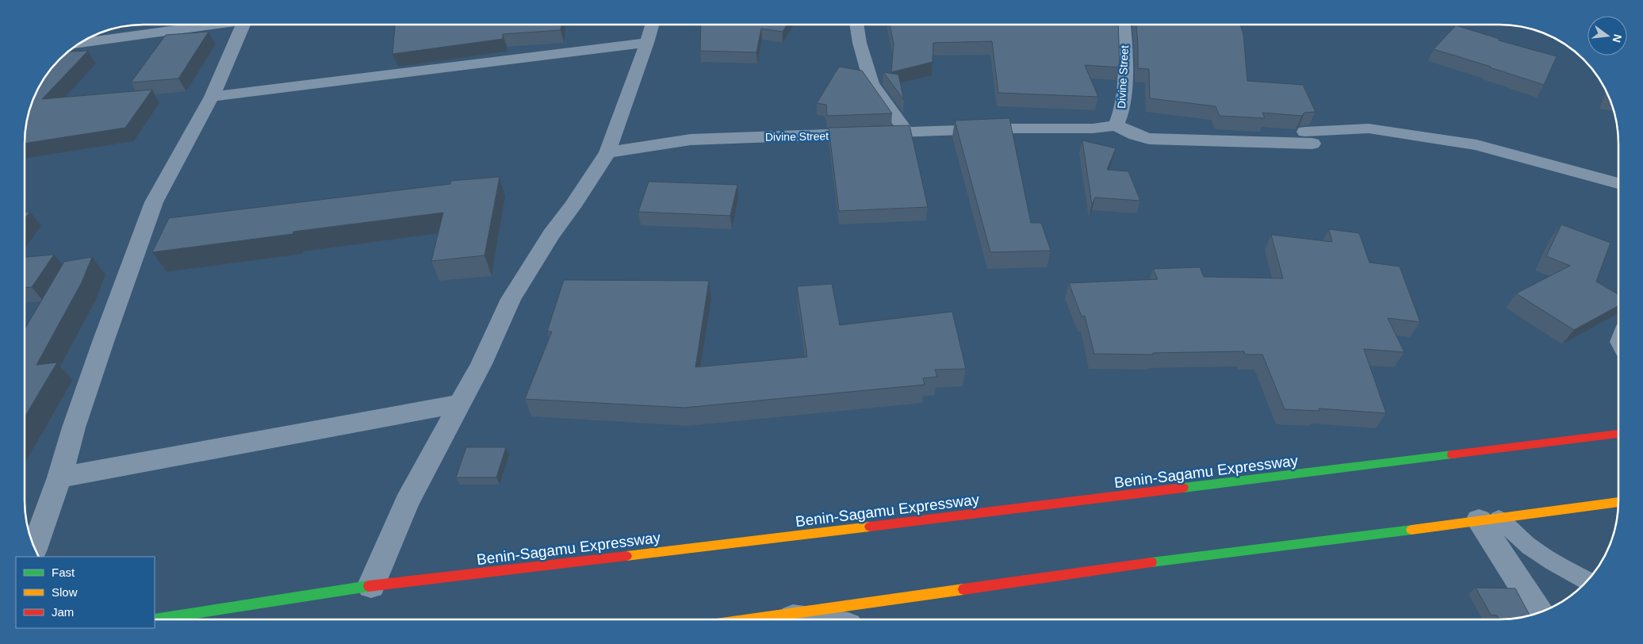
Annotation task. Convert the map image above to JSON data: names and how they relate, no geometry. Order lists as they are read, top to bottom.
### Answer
{
  "streets": {
    "highway": ["Benin-Sagamu Expressway"],
    "street": ["Divine Street"]
  },
  "legend": ["Fast", "Slow", "Jam"],
  "north": "right"
}
